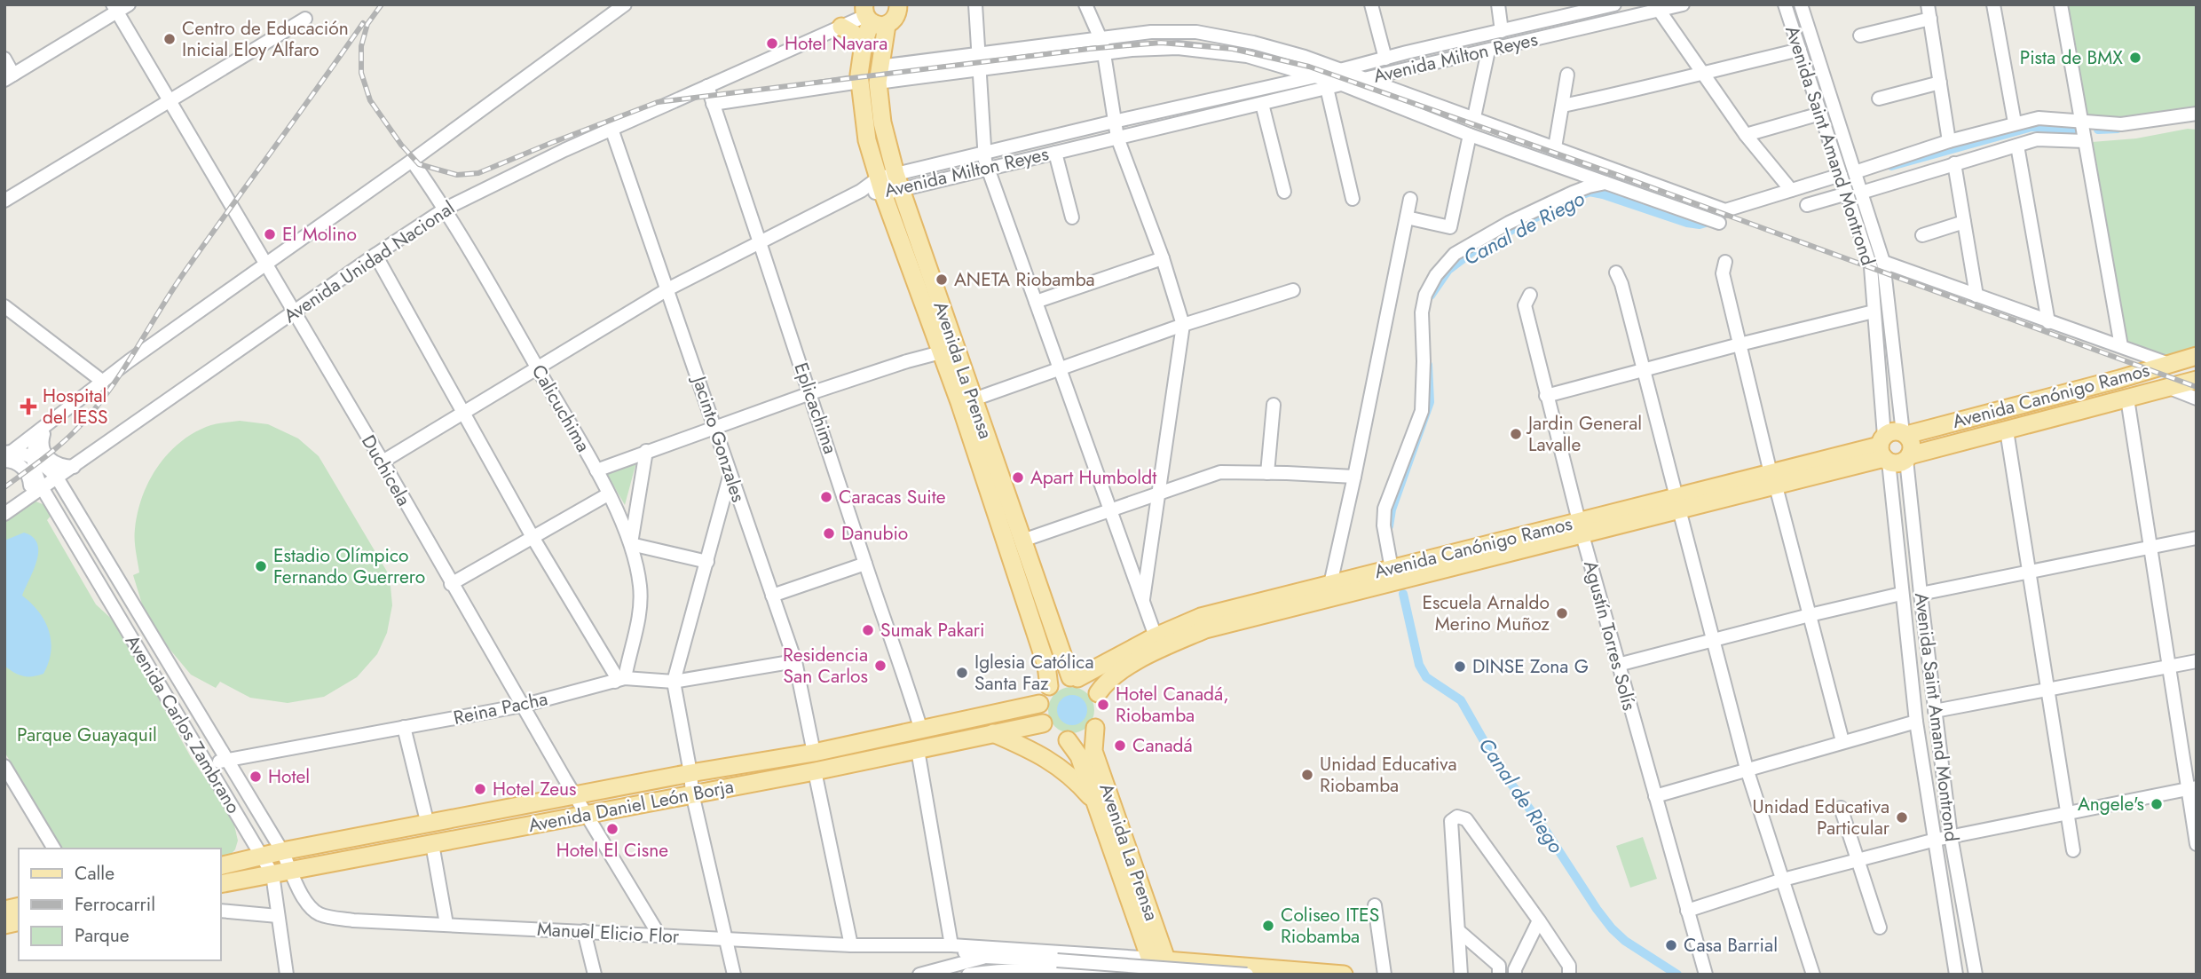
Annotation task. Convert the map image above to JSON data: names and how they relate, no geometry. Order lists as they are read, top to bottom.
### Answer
{
  "streets": {
    "main road": ["Avenida La Prensa", "Avenida Canónigo Ramos", "Avenida Daniel León Borja"],
    "street": [
      "Avenida Milton Reyes",
      "Avenida Saint Amand Montrond",
      "Avenida Unidad Nacional",
      "Calicuchima",
      "Eplicachima",
      "Jacinto Gonzales",
      "Duchicela",
      "Agustín Torres Solís",
      "Reina Pacha",
      "Avenida Carlos Zambrano",
      "Manuel Elicio Flor"
    ]
  },
  "crossings": [
    ["Avenida Milton Reyes", "Avenida La Prensa"],
    ["Avenida Milton Reyes", "Calicuchima"],
    ["Avenida Milton Reyes", "Eplicachima"],
    ["Avenida Milton Reyes", "Jacinto Gonzales"],
    ["Avenida Milton Reyes", "Duchicela"],
    ["Avenida Saint Amand Montrond", "Avenida Canónigo Ramos"],
    ["Avenida Unidad Nacional", "Avenida La Prensa"],
    ["Avenida Unidad Nacional", "Calicuchima"],
    ["Avenida Unidad Nacional", "Eplicachima"],
    ["Avenida Unidad Nacional", "Jacinto Gonzales"],
    ["Avenida Unidad Nacional", "Duchicela"],
    ["Avenida Unidad Nacional", "Avenida Carlos Zambrano"],
    ["Avenida La Prensa", "Avenida Canónigo Ramos"],
    ["Avenida La Prensa", "Avenida Daniel León Borja"],
    ["Avenida La Prensa", "Manuel Elicio Flor"],
    ["Avenida Canónigo Ramos", "Agustín Torres Solís"],
    ["Avenida Canónigo Ramos", "Avenida Daniel León Borja"],
    ["Calicuchima", "Reina Pacha"],
    ["Eplicachima", "Avenida Daniel León Borja"],
    ["Jacinto Gonzales", "Reina Pacha"],
    ["Jacinto Gonzales", "Avenida Daniel León Borja"],
    ["Duchicela", "Reina Pacha"],
    ["Duchicela", "Avenida Daniel León Borja"],
    ["Duchicela", "Manuel Elicio Flor"],
    ["Reina Pacha", "Avenida Carlos Zambrano"],
    ["Avenida Carlos Zambrano", "Avenida Daniel León Borja"],
    ["Avenida Carlos Zambrano", "Manuel Elicio Flor"],
    ["Avenida Daniel León Borja", "Manuel Elicio Flor"]
  ],
  "water": ["Canal de Riego"],
  "parks": ["Parque Guayaquil"],
  "places": {
    "other": [
      "Centro de Educación Inicial Eloy Alfaro",
      "Hotel Navara",
      "Pista de BMX",
      "El Molino",
      "ANETA Riobamba",
      "Jardin General Lavalle",
      "Apart Humboldt",
      "Caracas Suite",
      "Danubio",
      "Estadio Olímpico Fernando Guerrero",
      "Escuela Arnaldo Merino Muñoz",
      "Sumak Pakari",
      "Residencia San Carlos",
      "DINSE Zona G",
      "Iglesia Católica Santa Faz",
      "Hotel Canadá, Riobamba",
      "Canadá",
      "Unidad Educativa Riobamba",
      "Hotel",
      "Hotel Zeus",
      "Angele's",
      "Unidad Educativa Particular",
      "Hotel El Cisne",
      "Coliseo ITES Riobamba",
      "Casa Barrial"
    ],
    "health": ["Hospital del IESS"]
  },
  "legend": ["Calle", "Ferrocarril", "Parque"]
}
